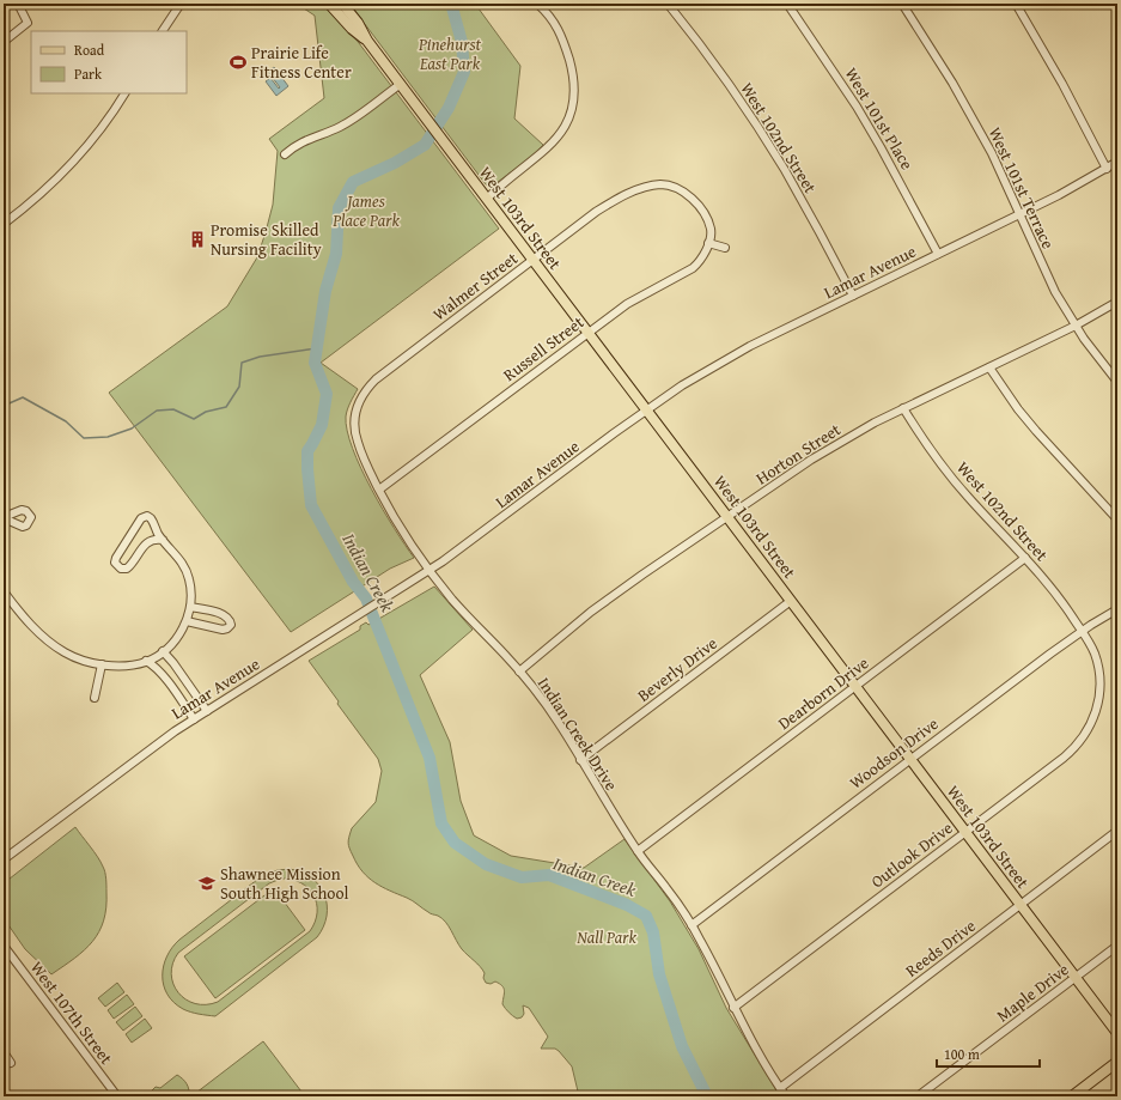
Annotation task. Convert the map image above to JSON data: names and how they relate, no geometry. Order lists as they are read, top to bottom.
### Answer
{
  "streets": {
    "main road": ["West 103rd Street"],
    "street": [
      "West 101st Place",
      "West 102nd Street",
      "West 101st Terrace",
      "Lamar Avenue",
      "Walmer Street",
      "Russell Street",
      "Horton Street",
      "Beverly Drive",
      "Dearborn Drive",
      "Indian Creek Drive",
      "Woodson Drive",
      "Outlook Drive",
      "Reeds Drive",
      "Maple Drive",
      "West 107th Street"
    ]
  },
  "crossings": [
    ["West 101st Place", "Lamar Avenue"],
    ["West 102nd Street", "Lamar Avenue"],
    ["West 102nd Street", "Horton Street"],
    ["West 102nd Street", "Dearborn Drive"],
    ["West 102nd Street", "Woodson Drive"],
    ["West 102nd Street", "Outlook Drive"],
    ["West 101st Terrace", "Lamar Avenue"],
    ["West 101st Terrace", "Horton Street"],
    ["West 103rd Street", "Lamar Avenue"],
    ["West 103rd Street", "Walmer Street"],
    ["West 103rd Street", "Russell Street"],
    ["West 103rd Street", "Horton Street"],
    ["West 103rd Street", "Beverly Drive"],
    ["West 103rd Street", "Dearborn Drive"],
    ["West 103rd Street", "Woodson Drive"],
    ["West 103rd Street", "Outlook Drive"],
    ["West 103rd Street", "Reeds Drive"],
    ["West 103rd Street", "Maple Drive"],
    ["Lamar Avenue", "Indian Creek Drive"],
    ["Walmer Street", "Russell Street"],
    ["Walmer Street", "Indian Creek Drive"],
    ["Russell Street", "Indian Creek Drive"],
    ["Horton Street", "Indian Creek Drive"],
    ["Beverly Drive", "Indian Creek Drive"],
    ["Dearborn Drive", "Indian Creek Drive"],
    ["Indian Creek Drive", "Woodson Drive"],
    ["Indian Creek Drive", "Outlook Drive"],
    ["Indian Creek Drive", "Reeds Drive"],
    ["Woodson Drive", "Outlook Drive"]
  ],
  "water": ["Indian Creek"],
  "parks": ["Pinehurst East Park", "James Place Park", "Nall Park"],
  "places": {
    "sports": ["Prairie Life Fitness Center"],
    "building": ["Promise Skilled Nursing Facility"],
    "school or university": ["Shawnee Mission South High School"]
  },
  "legend": ["Road", "Park"],
  "scale_bar": "100 m"
}
